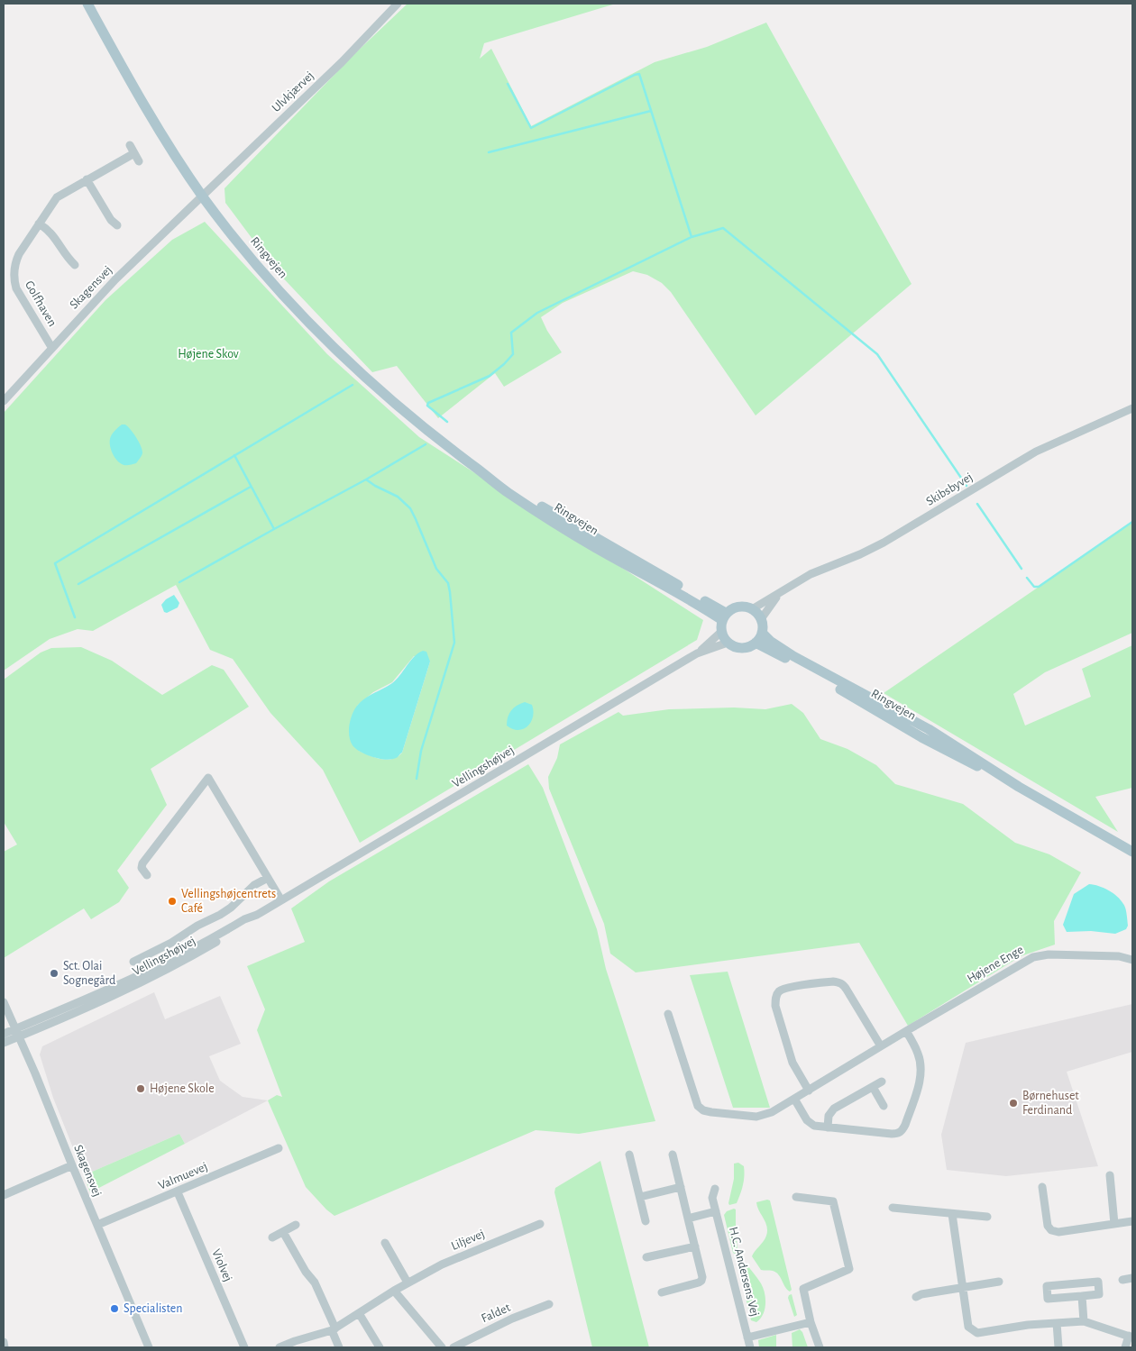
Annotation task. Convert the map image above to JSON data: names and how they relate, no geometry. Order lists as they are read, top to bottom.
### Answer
{
  "streets": {
    "main road": ["Ringvejen"],
    "street": [
      "Ulvkjærvej",
      "Skagensvej",
      "Golfhaven",
      "Skibsbyvej",
      "Vellingshøjvej",
      "Højene Enge",
      "Valmuevej",
      "Liljevej",
      "Violvej",
      "H.C. Andersens Vej",
      "Faldet"
    ]
  },
  "crossings": [
    ["Ulvkjærvej", "Ringvejen"],
    ["Ulvkjærvej", "Skagensvej"],
    ["Ringvejen", "Skagensvej"],
    ["Ringvejen", "Skibsbyvej"],
    ["Ringvejen", "Vellingshøjvej"],
    ["Skagensvej", "Golfhaven"],
    ["Skagensvej", "Vellingshøjvej"],
    ["Skagensvej", "Valmuevej"],
    ["Skibsbyvej", "Vellingshøjvej"],
    ["Valmuevej", "Violvej"]
  ],
  "parks": ["Højene Skov"],
  "places": [
    "Vellingshøjcentrets Café",
    "Sct. Olai Sognegård",
    "Højene Skole",
    "Børnehuset Ferdinand",
    "Specialisten"
  ]
}
